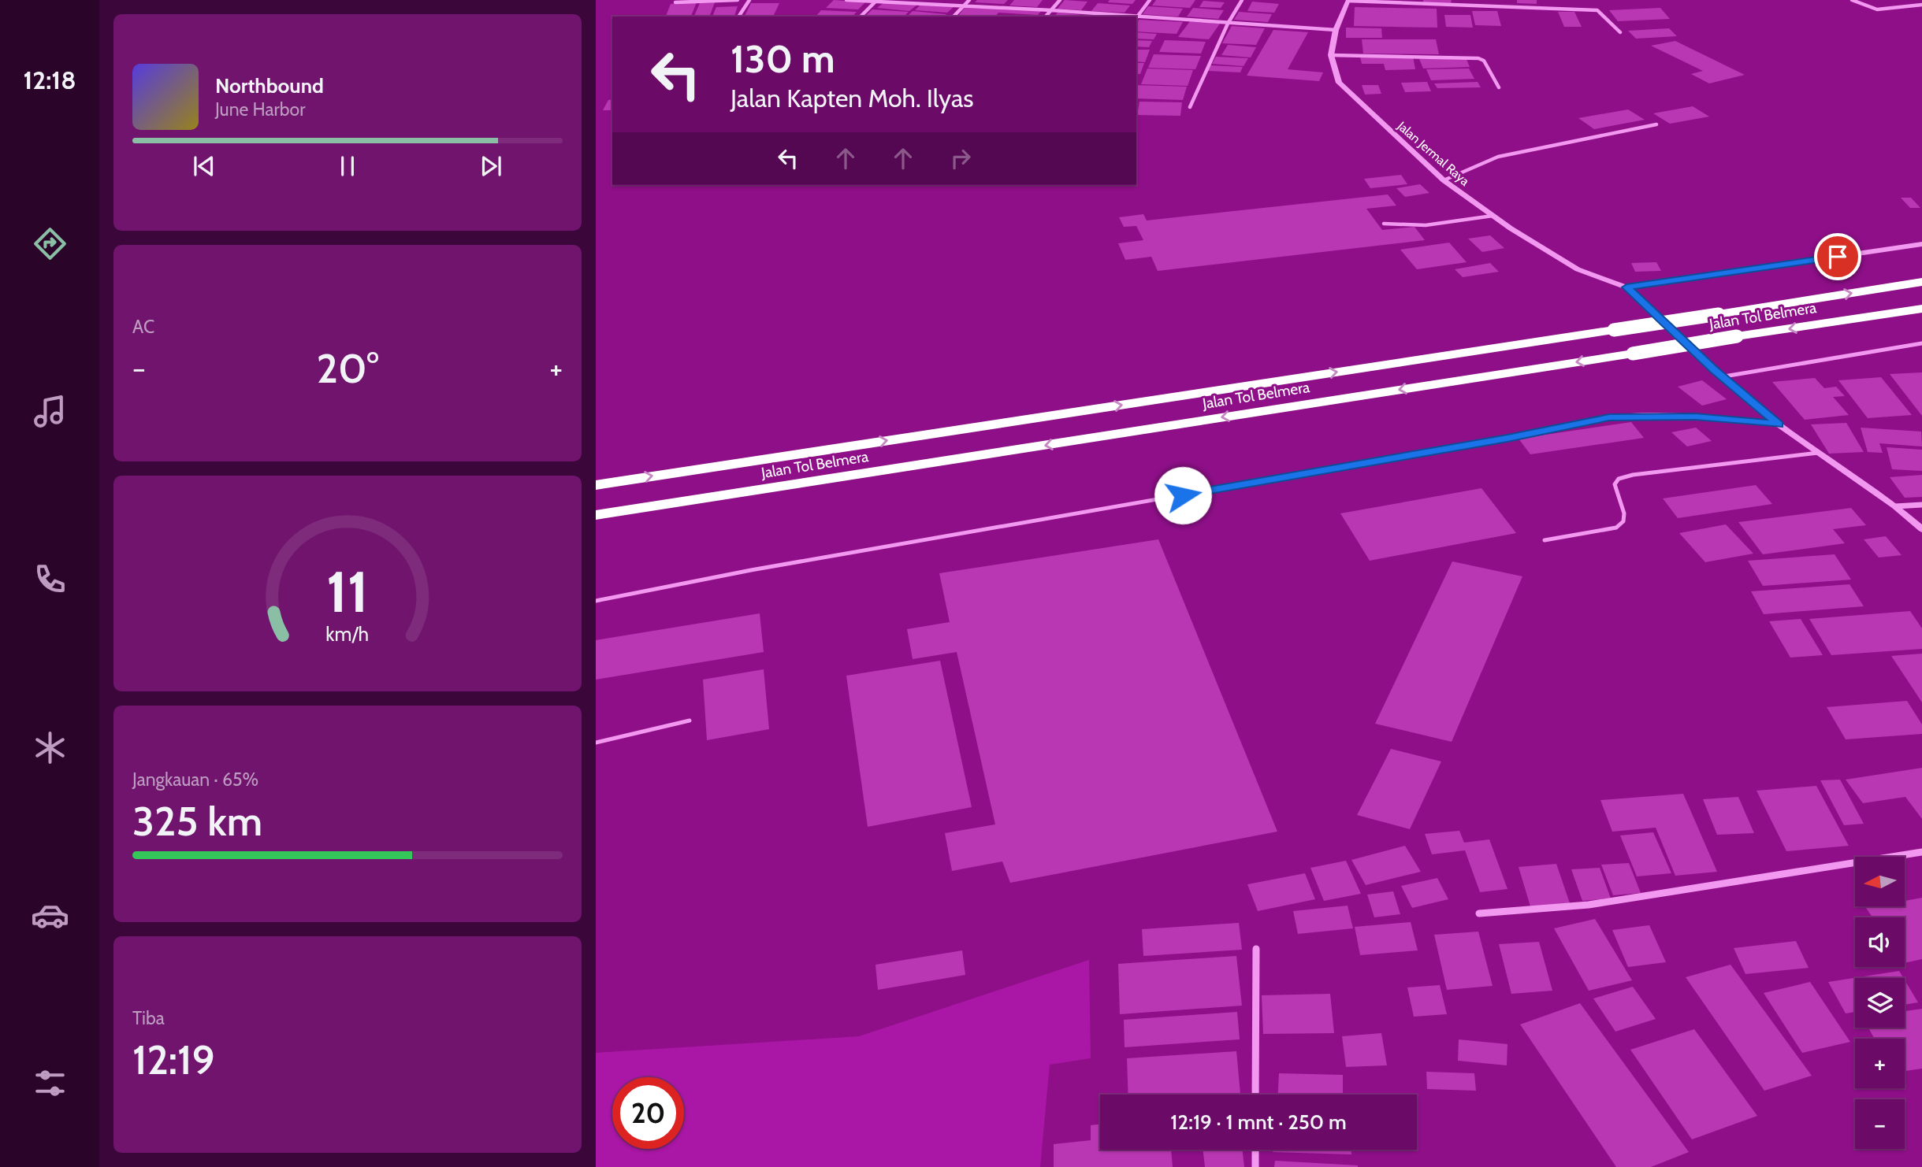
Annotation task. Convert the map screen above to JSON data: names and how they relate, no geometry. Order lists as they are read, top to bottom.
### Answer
{
  "streets": {
    "highway": ["Jalan Tol Belmera"],
    "street": ["Jalan Jermal Raya"]
  },
  "north": "left",
  "page": {
    "tabs": "12:18",
    "turn": ["130 m", "Jalan Kapten Moh. Ilyas"],
    "song": ["Northbound", "June Harbor"],
    "tile": [
      "AC",
      ["Jangkauan · 65%", "325 km"],
      ["Tiba", "12:19"]
    ],
    "heat": ["−", "20°", "+"],
    "map_buttons": ["+", "−"],
    "limit": "20",
    "trip": "12:19 · 1 mnt · 250 m",
    "gauge": ["11", "km/h"]
  }
}
